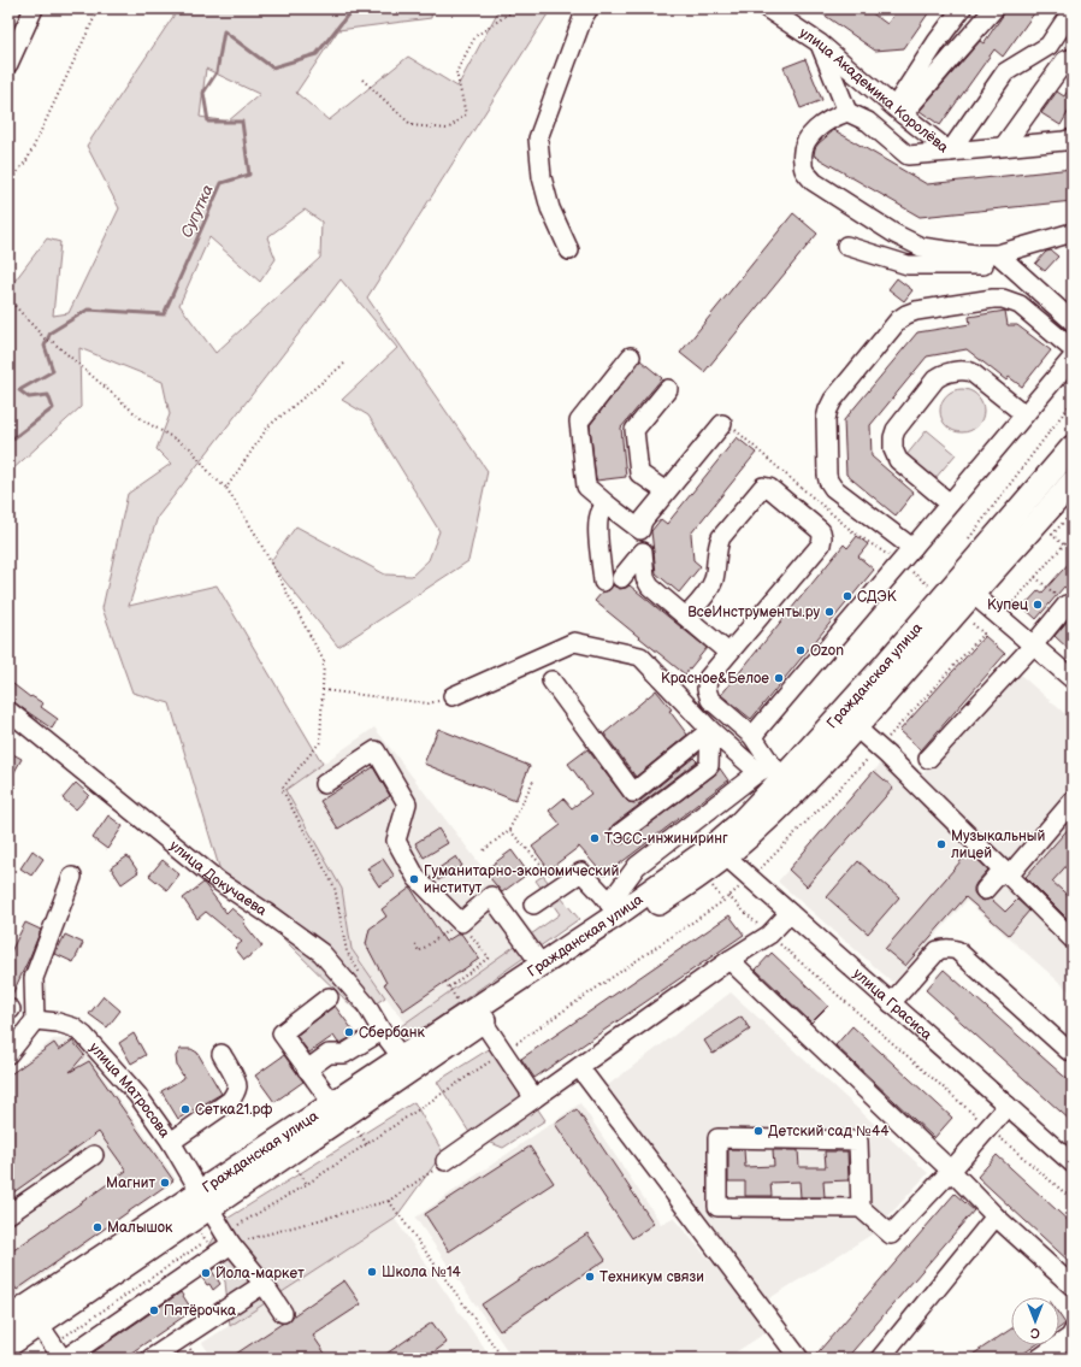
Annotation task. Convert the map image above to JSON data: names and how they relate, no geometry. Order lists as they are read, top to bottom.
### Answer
{
  "streets": {
    "main road": ["Гражданская улица"],
    "street": [
      "улица Академика Королёва",
      "улица Докучаева",
      "улица Грасиса",
      "улица Матросова"
    ]
  },
  "crossings": [
    ["Гражданская улица", "улица Докучаева"],
    ["Гражданская улица", "улица Грасиса"],
    ["Гражданская улица", "улица Матросова"]
  ],
  "water": ["Сугутка"],
  "places": [
    "СДЭК",
    "Купец",
    "ВсеИнструменты.ру",
    "Ozon",
    "Красное&Белое",
    "ТЭСС-инжиниринг",
    "Музыкальный лицей",
    "Гуманитарно-экономический институт",
    "Сбербанк",
    "Сетка21.рф",
    "Детский сад №44",
    "Магнит",
    "Малышок",
    "Школа №14",
    "Йола-маркет",
    "Техникум связи",
    "Пятёрочка"
  ],
  "north": "bottom"
}
